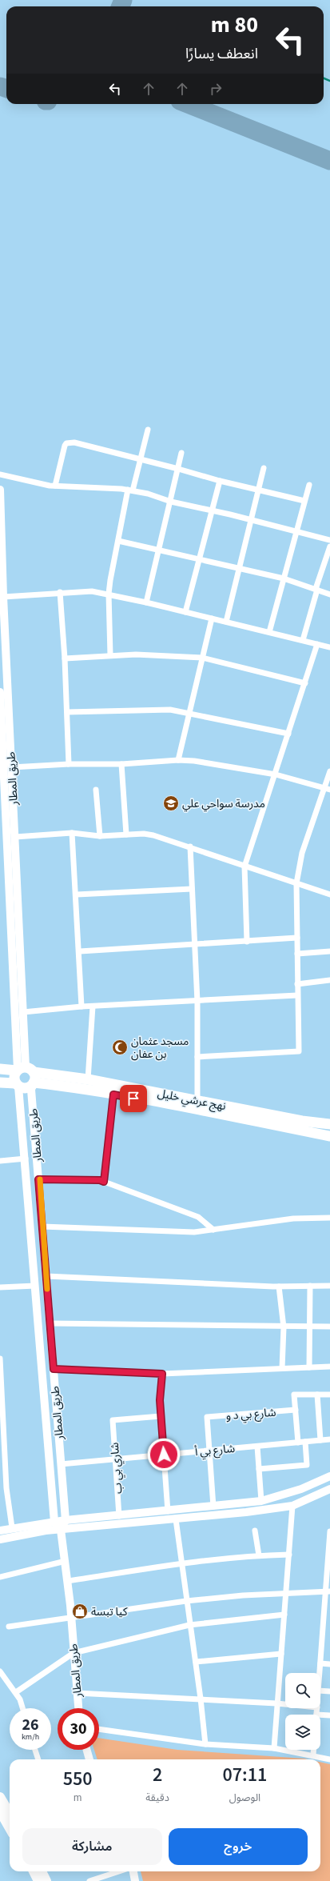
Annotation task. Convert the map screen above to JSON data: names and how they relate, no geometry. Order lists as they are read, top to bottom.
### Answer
{
  "streets": {
    "highway": ["نهج عرشي خليل"],
    "main road": ["طريق المطار"],
    "street": ["شارع بي د و", "شارع بي أ", "شاري بي ب"]
  },
  "crossings": [
    ["طريق المطار", "نهج عرشي خليل"],
    ["طريق المطار", "شارع بي أ"],
    ["شارع بي د و", "شارع بي أ"],
    ["شارع بي أ", "شاري بي ب"]
  ],
  "places": {
    "school or university": ["مدرسة سواحي علي"],
    "mosque": ["مسجد عثمان بن عفان"],
    "shop": ["كيا تبسة"]
  },
  "page": {
    "turn": ["80 m", "انعطف يسارًا"],
    "speed": "26 km/h",
    "limit": "30",
    "eta": [
      "07:11",
      "الوصول",
      "2",
      "دقيقة",
      "550",
      "m"
    ],
    "buttons": ["خروج", "مشاركة"]
  }
}
